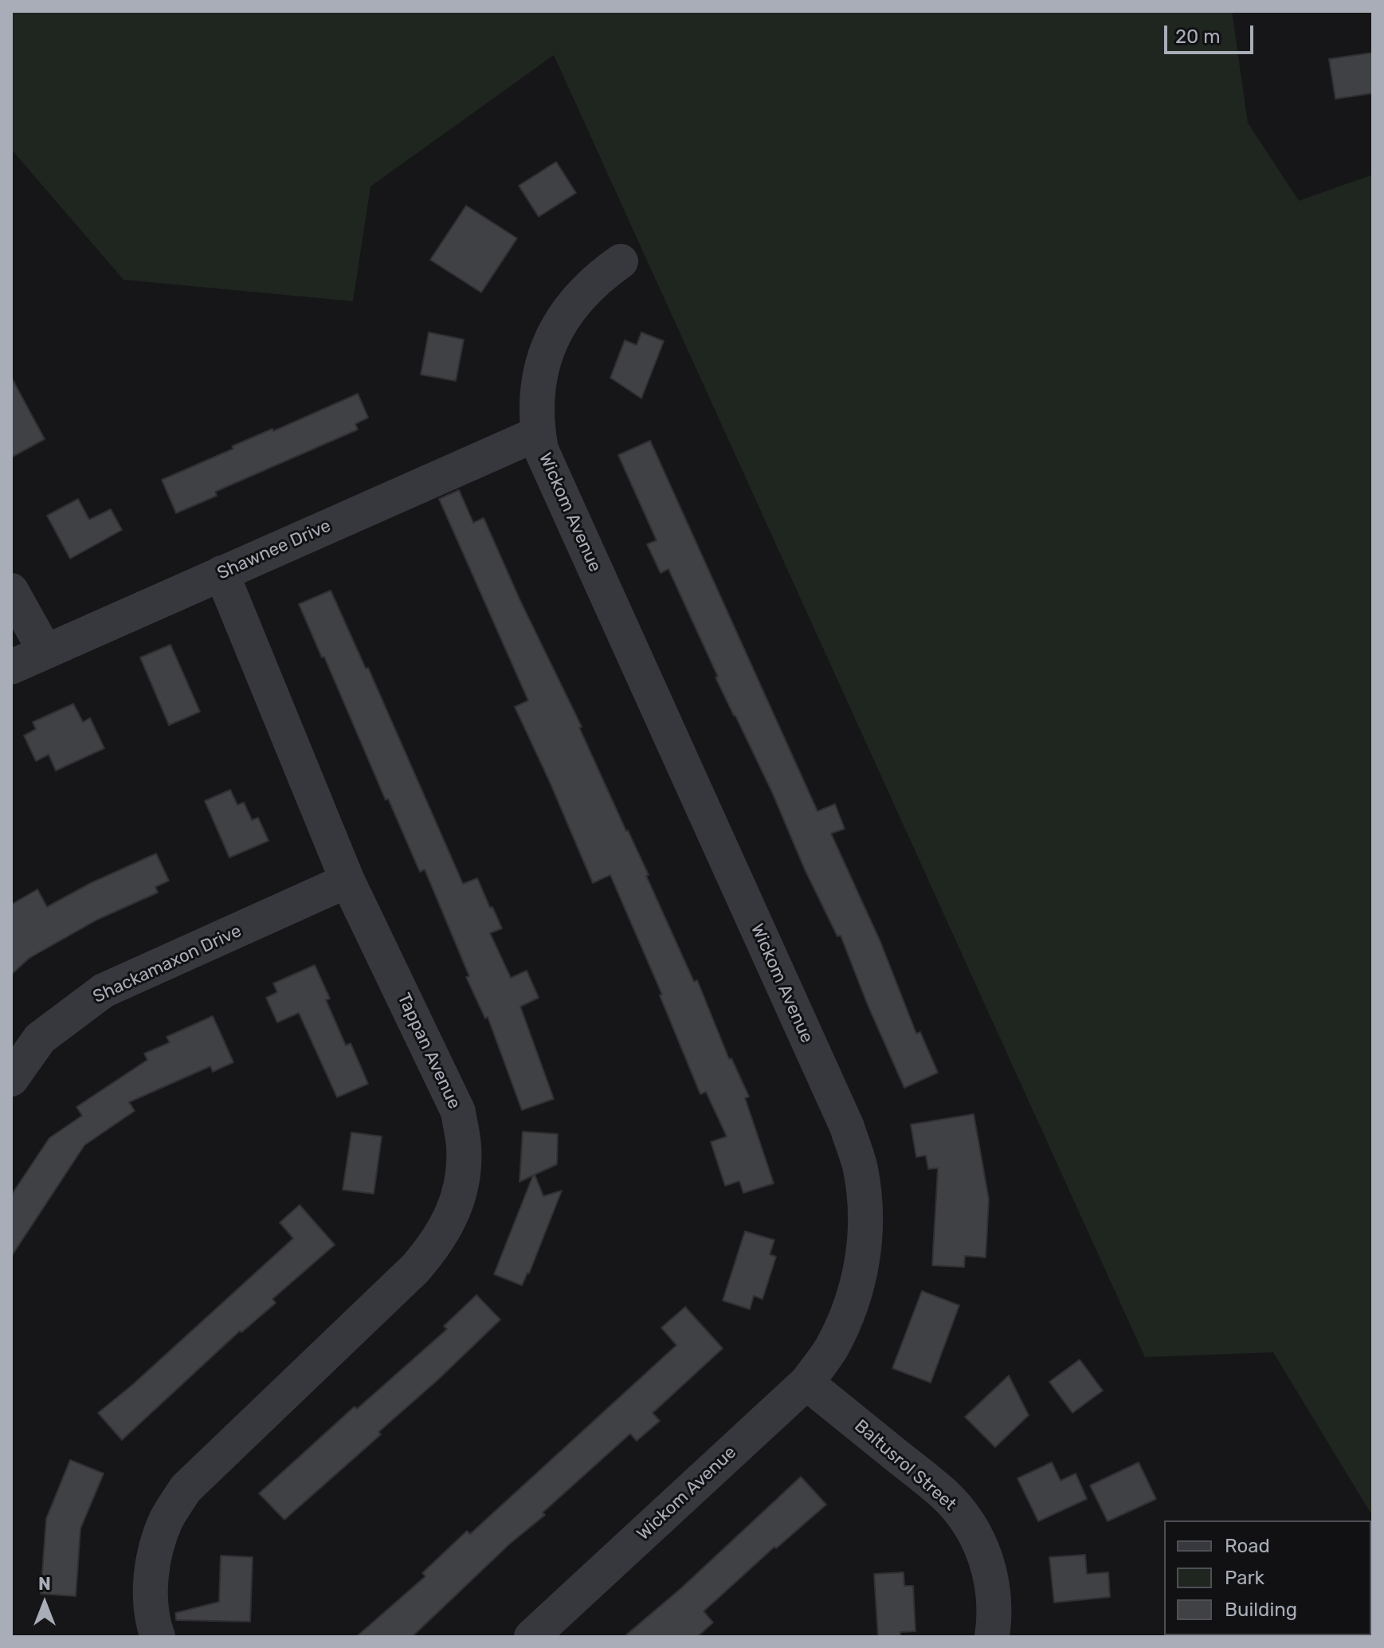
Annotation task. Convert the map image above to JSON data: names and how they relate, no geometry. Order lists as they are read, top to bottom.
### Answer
{
  "streets": {
    "street": [
      "Wickom Avenue",
      "Shawnee Drive",
      "Shackamaxon Drive",
      "Tappan Avenue",
      "Baltusrol Street"
    ]
  },
  "crossings": [
    ["Wickom Avenue", "Shawnee Drive"],
    ["Wickom Avenue", "Baltusrol Street"],
    ["Shawnee Drive", "Tappan Avenue"],
    ["Shackamaxon Drive", "Tappan Avenue"]
  ],
  "legend": ["Road", "Park", "Building"],
  "scale_bar": "20 m",
  "north": "top"
}
